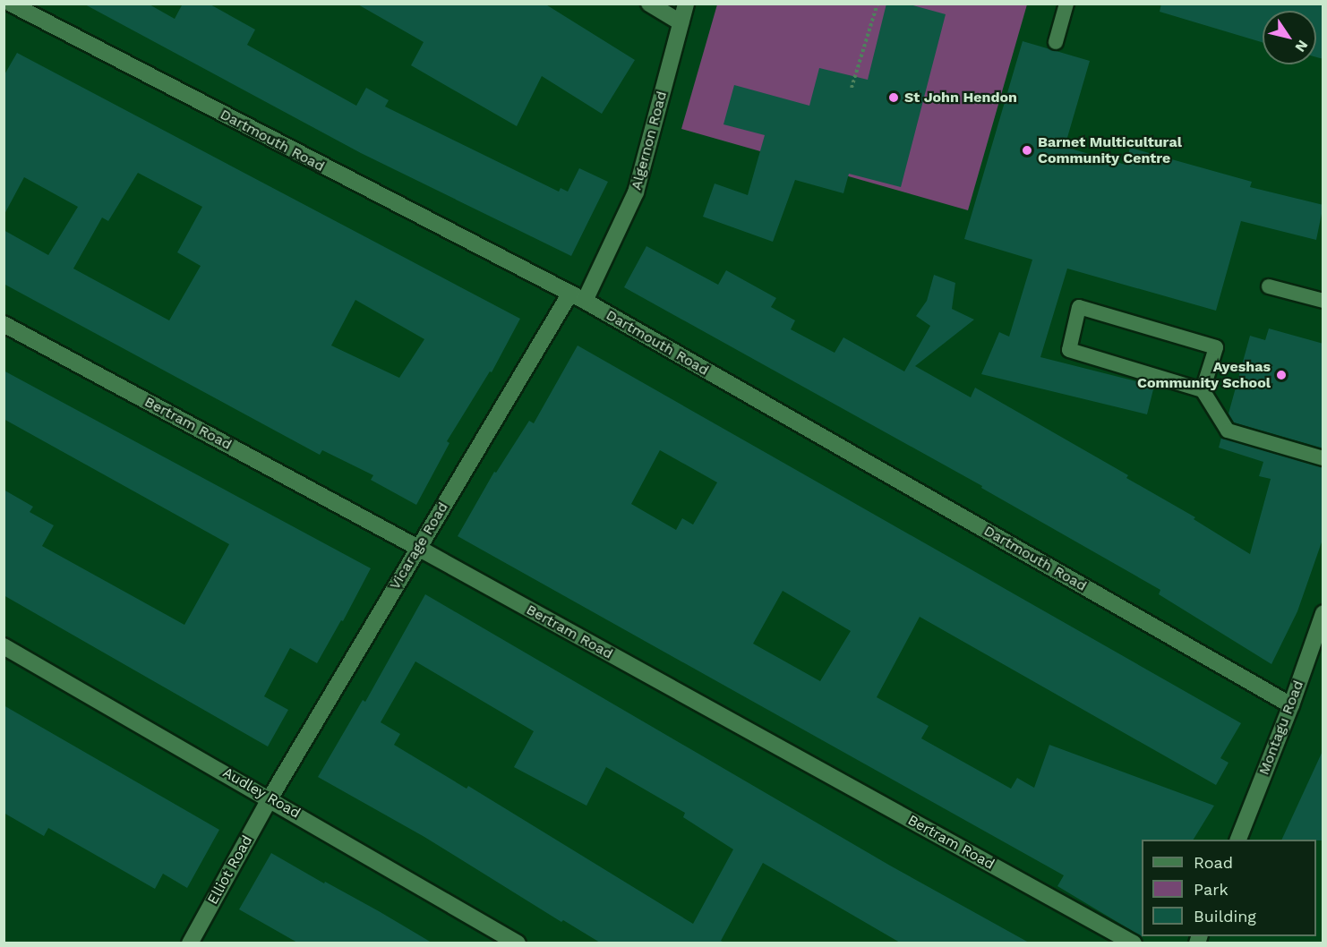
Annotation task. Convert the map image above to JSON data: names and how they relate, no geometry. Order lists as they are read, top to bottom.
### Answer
{
  "streets": {
    "street": [
      "Dartmouth Road",
      "Algernon Road",
      "Bertram Road",
      "Vicarage Road",
      "Montagu Road",
      "Audley Road",
      "Elliot Road"
    ]
  },
  "crossings": [
    ["Dartmouth Road", "Algernon Road"],
    ["Dartmouth Road", "Vicarage Road"],
    ["Dartmouth Road", "Montagu Road"],
    ["Bertram Road", "Vicarage Road"],
    ["Vicarage Road", "Audley Road"],
    ["Vicarage Road", "Elliot Road"],
    ["Audley Road", "Elliot Road"]
  ],
  "places": ["St John Hendon", "Barnet Multicultural Community Centre", "Ayeshas Community School"],
  "legend": ["Road", "Park", "Building"],
  "north": "bottom right"
}
